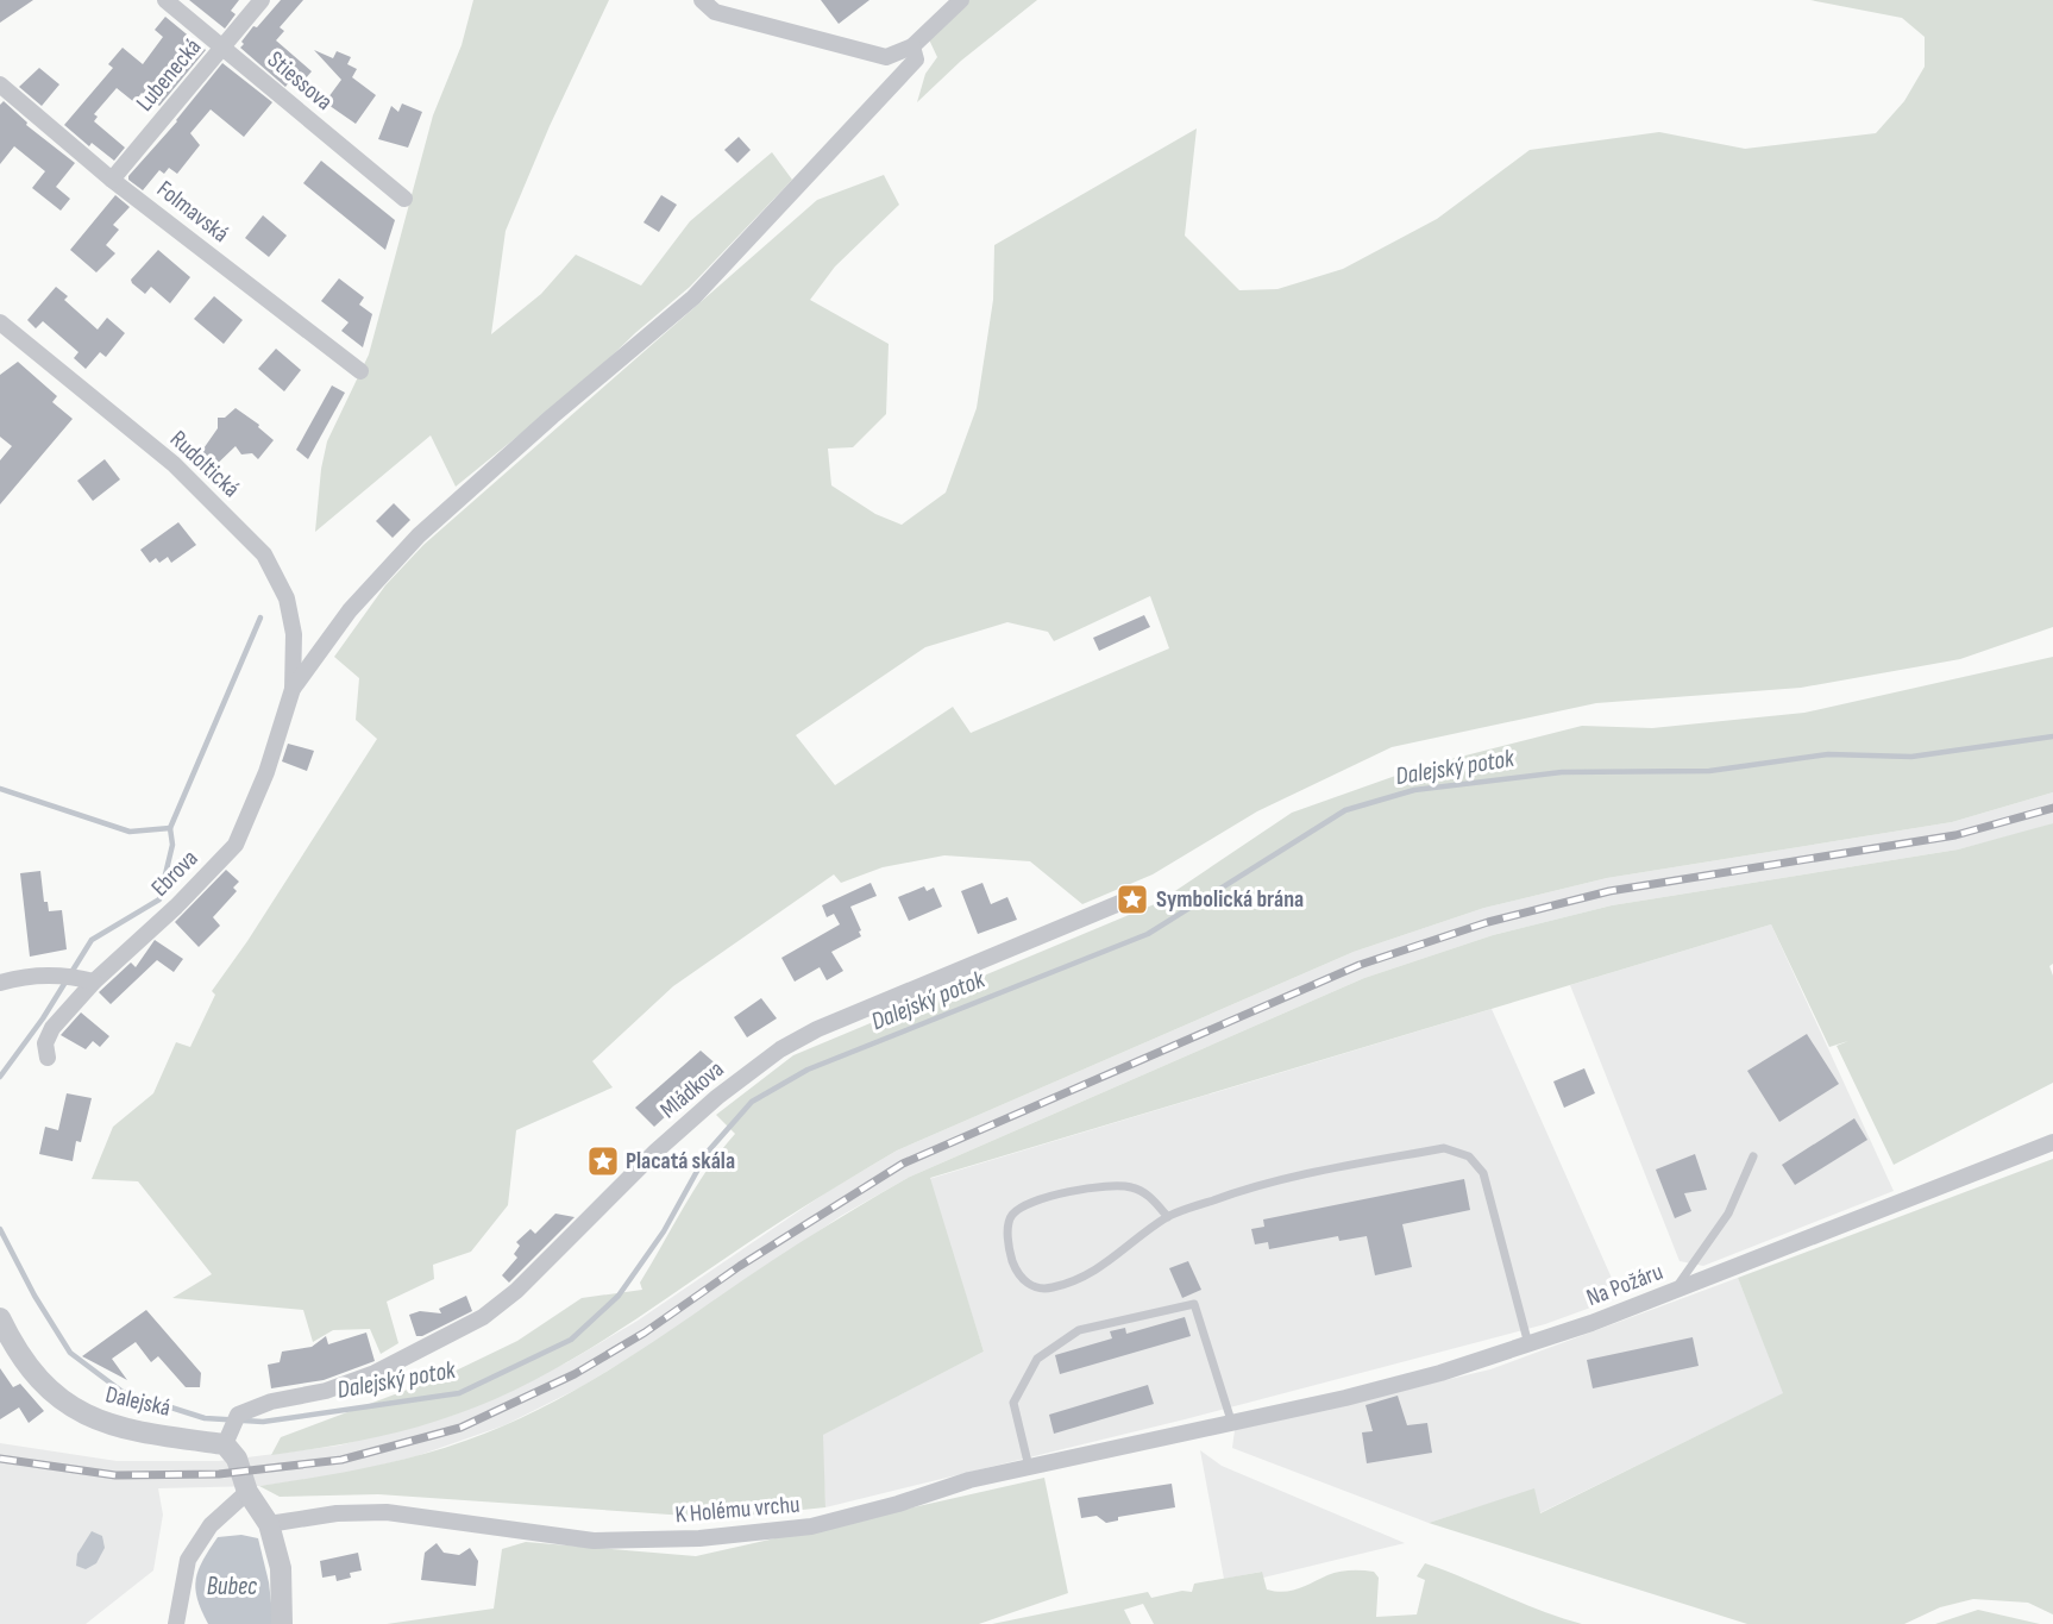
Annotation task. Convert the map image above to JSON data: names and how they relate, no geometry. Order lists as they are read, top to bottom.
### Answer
{
  "streets": {
    "street": [
      "Lubenecká",
      "Stiessova",
      "Folmavská",
      "Rudoltická",
      "Ebrova",
      "Mládkova",
      "Na Požáru",
      "Dalejská",
      "K Holému vrchu"
    ]
  },
  "crossings": [
    ["Lubenecká", "Stiessova"],
    ["Lubenecká", "Folmavská"],
    ["Rudoltická", "Ebrova"],
    ["Mládkova", "Dalejská"],
    ["Na Požáru", "K Holému vrchu"]
  ],
  "water": ["Dalejský potok", "Bubec"],
  "places": {
    "place": ["Symbolická brána", "Placatá skála"]
  }
}
